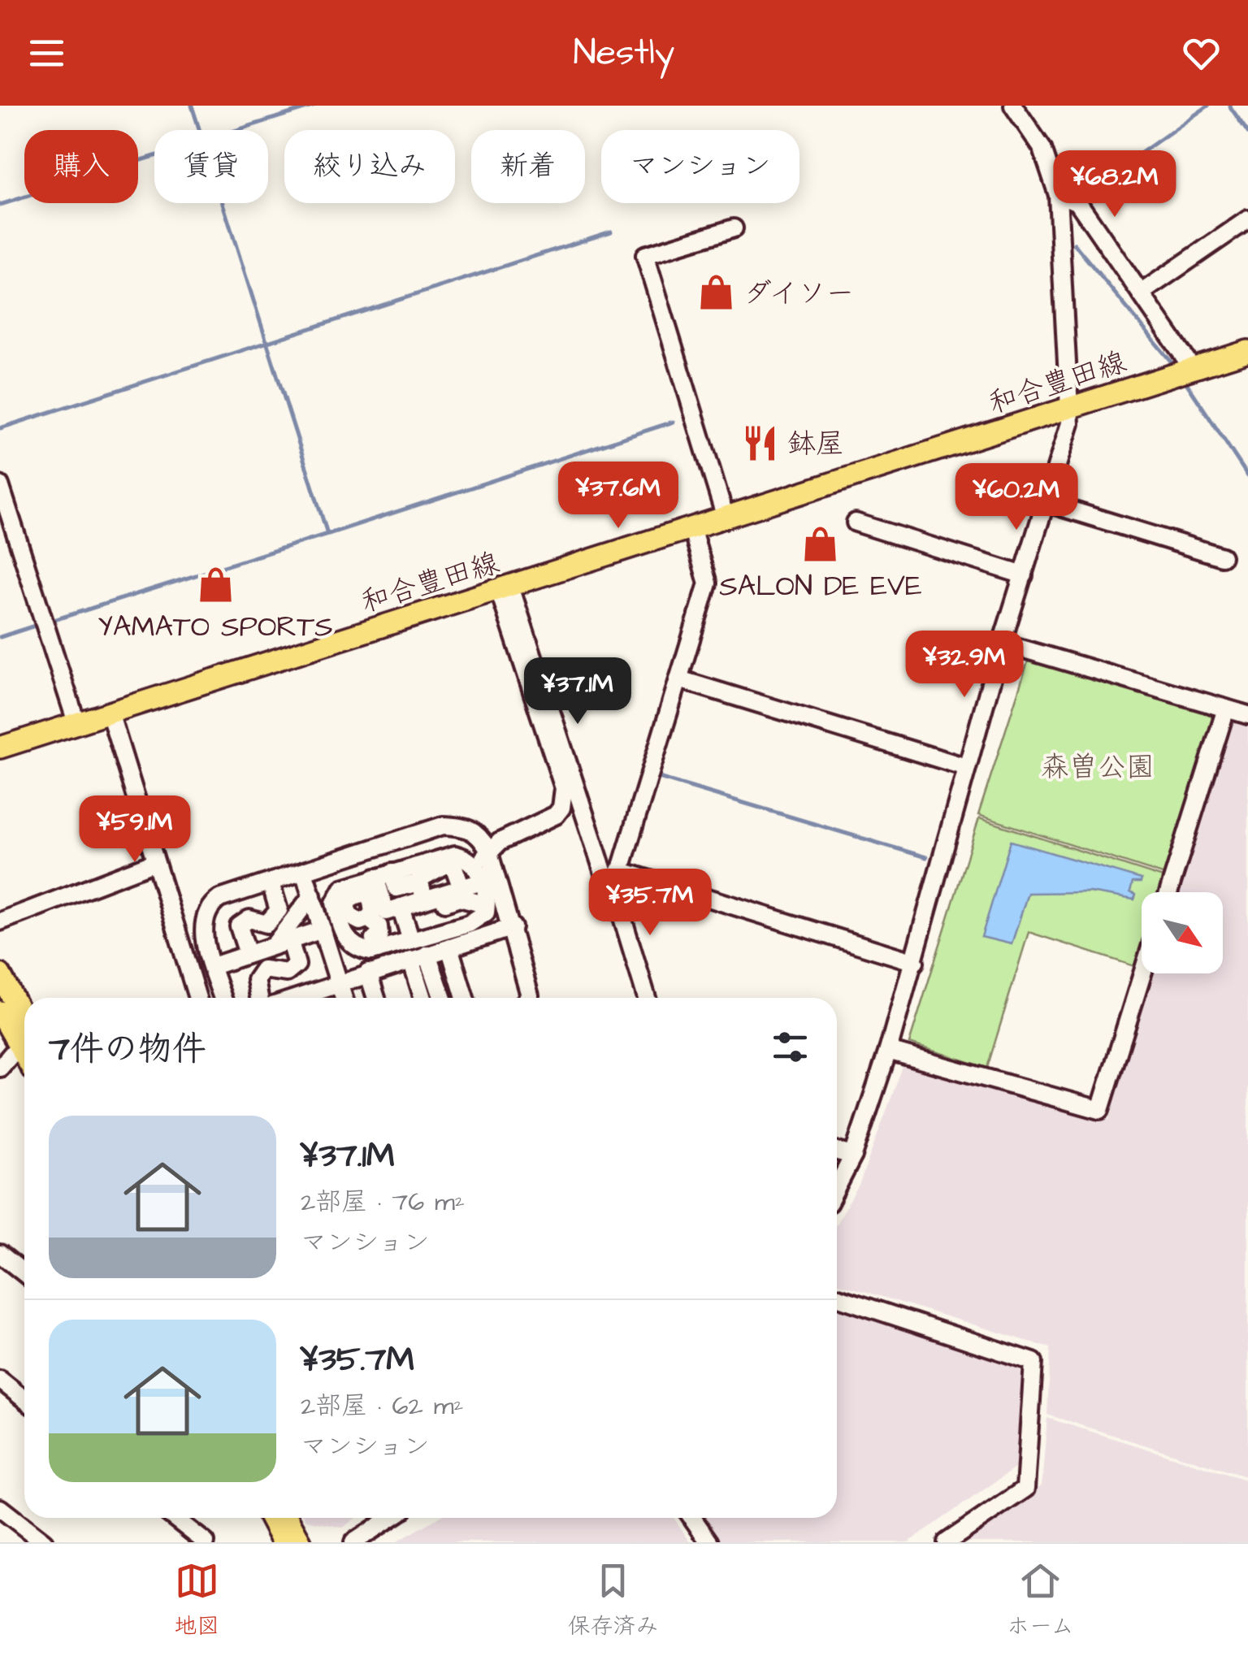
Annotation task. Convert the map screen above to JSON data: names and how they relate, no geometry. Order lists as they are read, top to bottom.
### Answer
{
  "streets": {
    "main road": ["和合豊田線"]
  },
  "parks": ["森曽公園"],
  "places": {
    "shop": ["ダイソー", "SALON DE EVE", "YAMATO SPORTS"],
    "restaurant": ["鉢屋"]
  },
  "north": "bottom right",
  "page": {
    "header": "Nestly",
    "chip": [
      "購入",
      "賃貸",
      "絞り込み",
      "新着",
      "マンション"
    ],
    "price": [
      "¥68.2M",
      "¥37.6M",
      "¥60.2M",
      "¥32.9M",
      "¥37.1M",
      "¥59.1M",
      "¥35.7M"
    ],
    "heading": "7件の物件",
    "list": [
      {
        "name": "¥37.1M",
        "note": "2部屋 · 76 m² · マンション"
      },
      {
        "name": "¥35.7M",
        "note": "2部屋 · 62 m² · マンション"
      }
    ],
    "tabs": ["地図", "保存済み", "ホーム"]
  }
}
